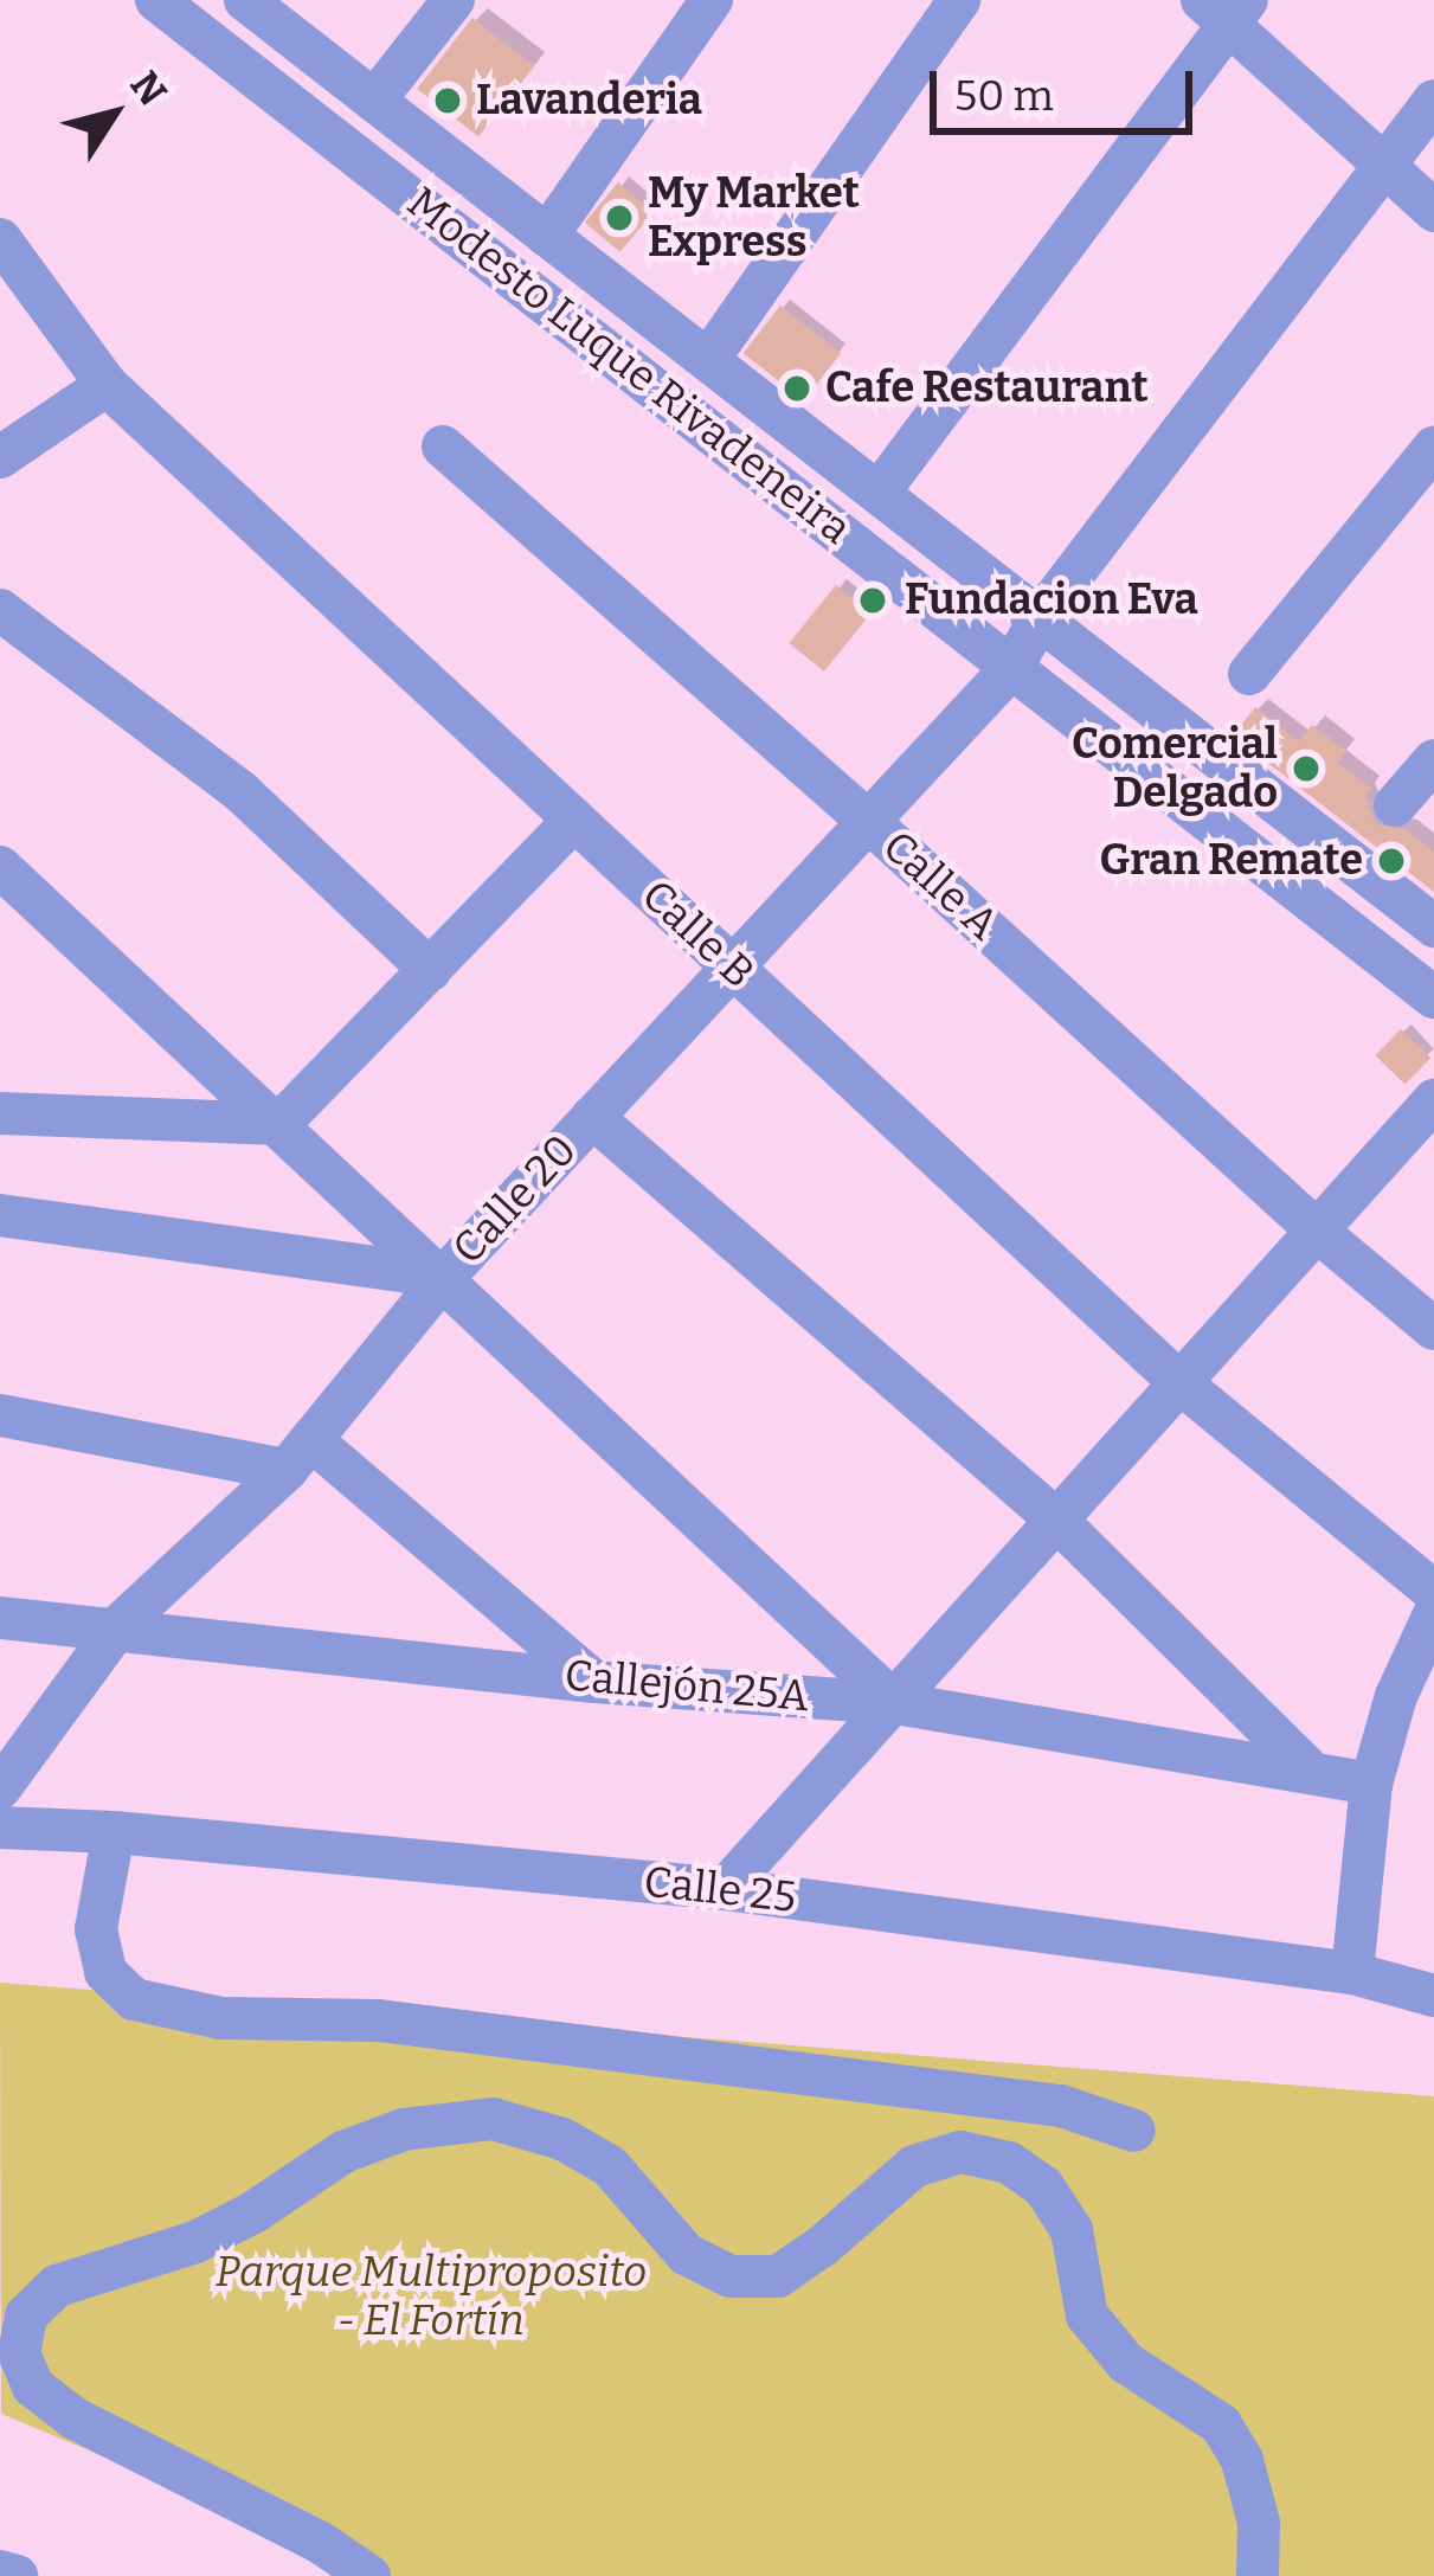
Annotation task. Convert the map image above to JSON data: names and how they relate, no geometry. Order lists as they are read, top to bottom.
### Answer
{
  "streets": {
    "street": [
      "Modesto Luque Rivadeneira",
      "Calle A",
      "Calle B",
      "Calle 20",
      "Callejón 25A",
      "Calle 25"
    ]
  },
  "crossings": [
    ["Modesto Luque Rivadeneira", "Calle 20"],
    ["Calle A", "Calle 20"],
    ["Calle B", "Calle 20"],
    ["Calle 20", "Callejón 25A"]
  ],
  "parks": ["Parque Multiproposito - El Fortín"],
  "places": [
    "Lavanderia",
    "My Market Express",
    "Cafe Restaurant",
    "Fundacion Eva",
    "Comercial Delgado",
    "Gran Remate"
  ],
  "scale_bar": "50 m",
  "north": "top right"
}
